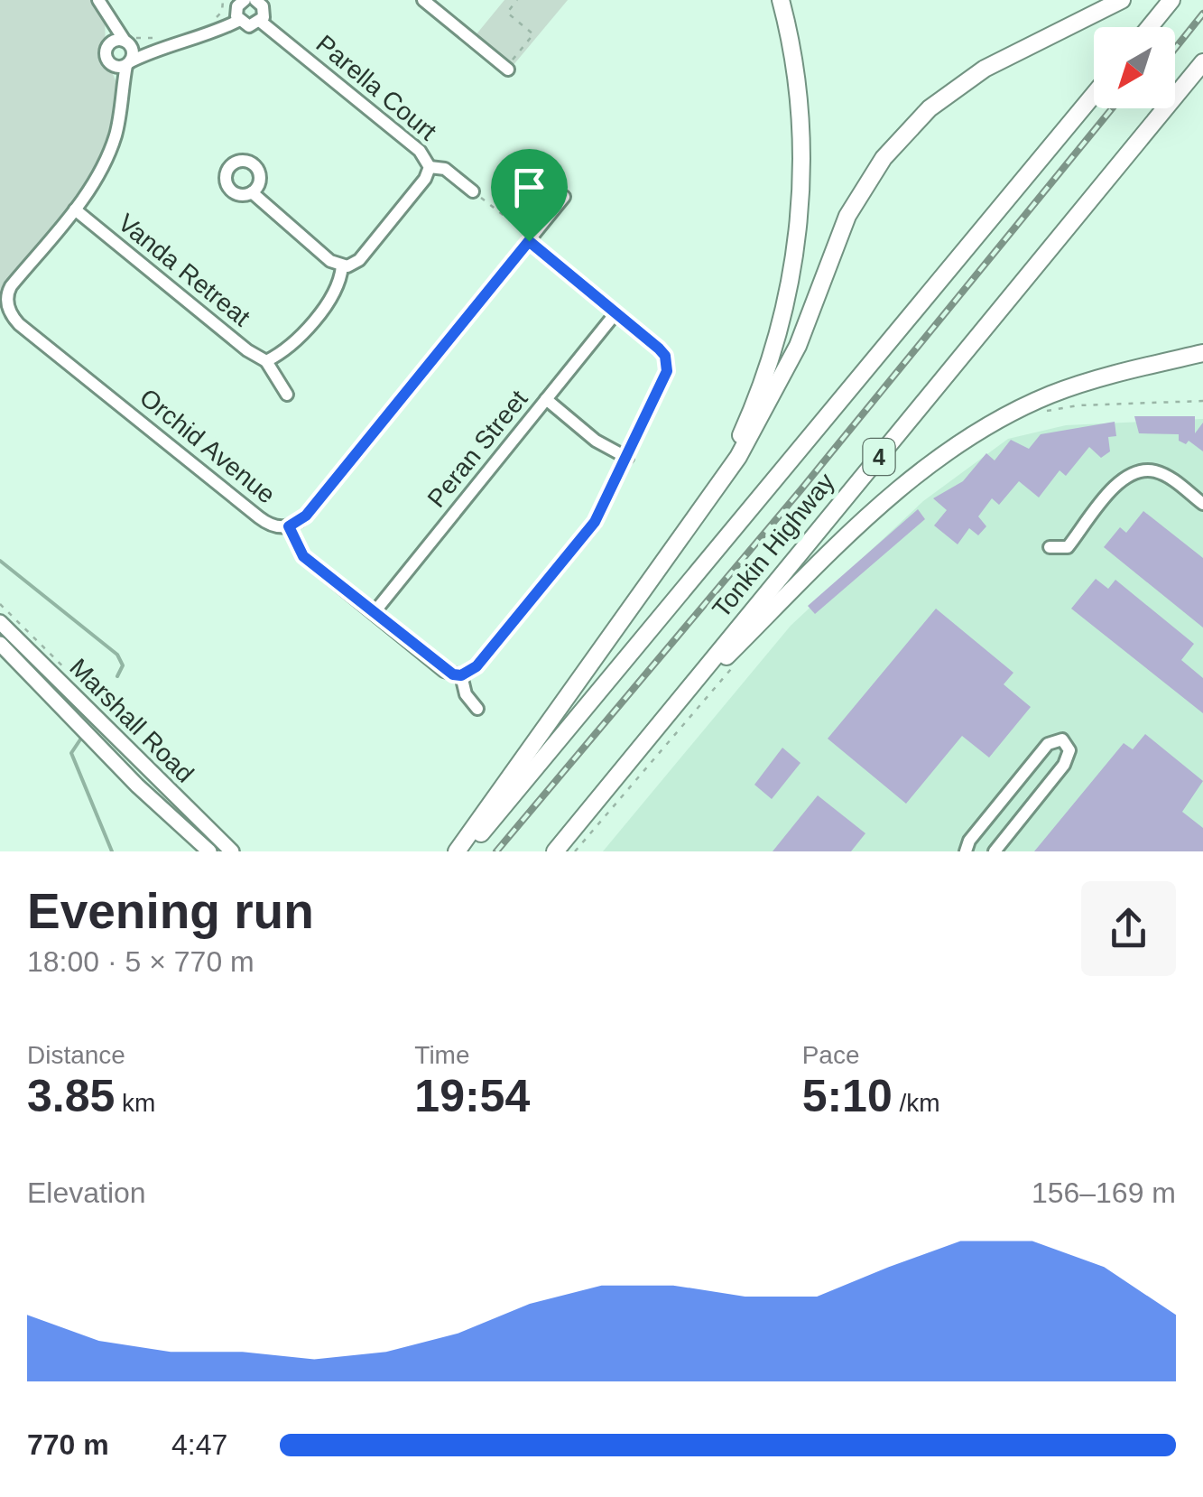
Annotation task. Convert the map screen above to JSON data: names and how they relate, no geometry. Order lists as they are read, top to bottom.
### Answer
{
  "streets": {
    "highway": ["4", "Tonkin Highway"],
    "main road": ["Marshall Road"],
    "street": [
      "Parella Court",
      "Vanda Retreat",
      "Orchid Avenue",
      "Peran Street"
    ]
  },
  "crossings": [
    ["Vanda Retreat", "Orchid Avenue"]
  ],
  "north": "bottom left",
  "page": {
    "heading": ["Evening run", "18:00 · 5 × 770 m"],
    "stats": [
      ["Distance", "3.85 km"],
      ["Time", "19:54"],
      ["Pace", "5:10 /km"]
    ],
    "chart": ["Elevation", "156–169 m"],
    "list": [
      {
        "name": "770 m",
        "note": "4:47"
      }
    ]
  }
}
